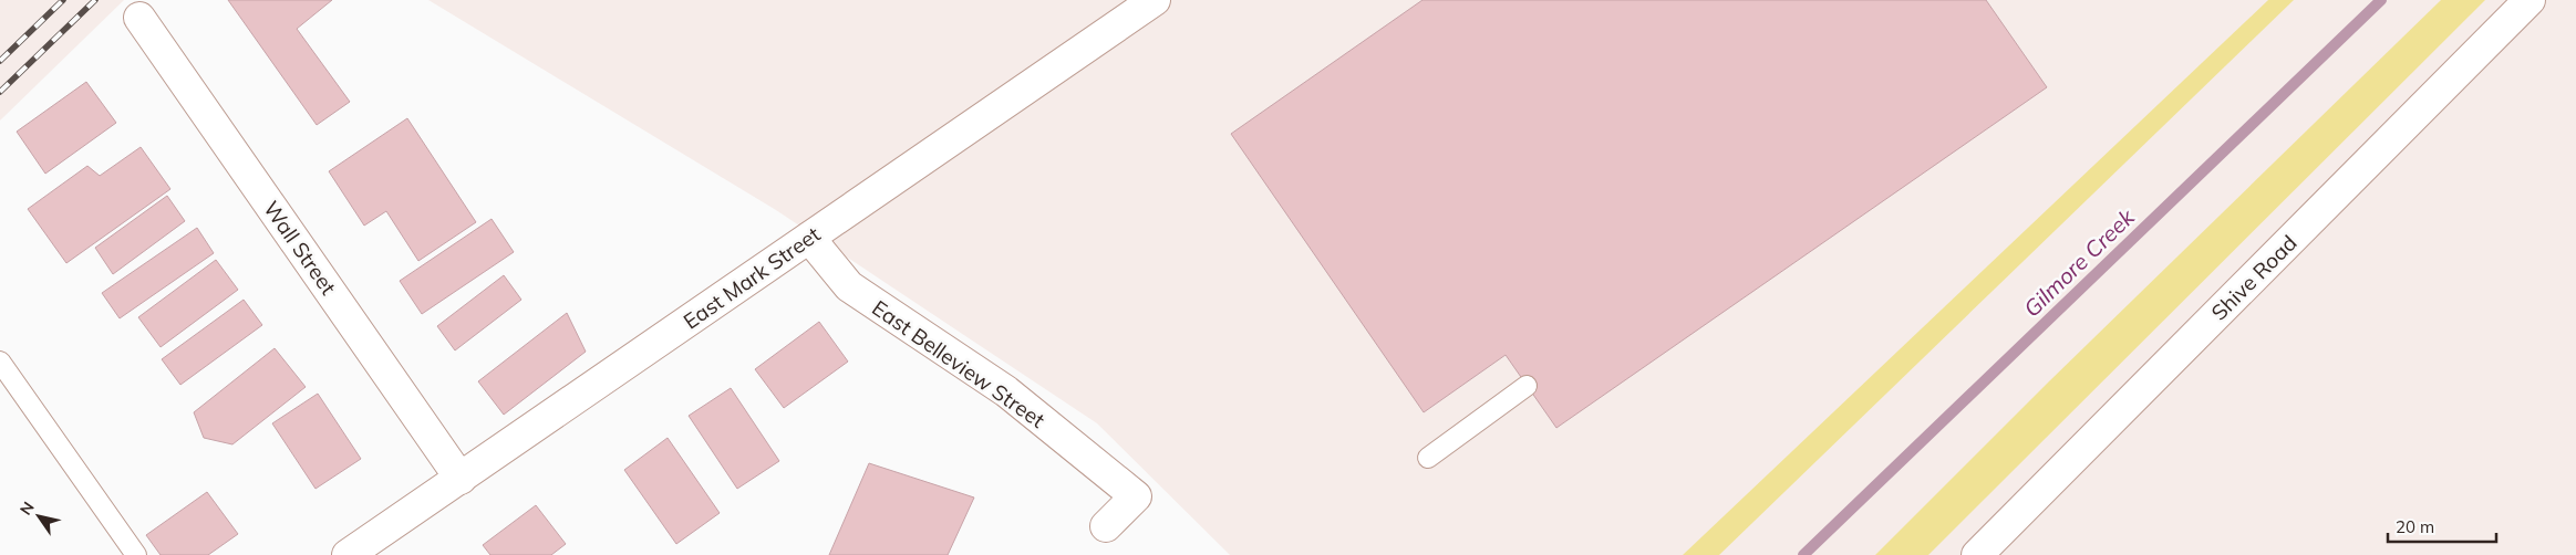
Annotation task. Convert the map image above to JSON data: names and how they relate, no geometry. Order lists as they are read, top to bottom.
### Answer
{
  "streets": {
    "street": [
      "Wall Street",
      "East Mark Street",
      "Shive Road",
      "East Belleview Street"
    ]
  },
  "crossings": [
    ["Wall Street", "East Mark Street"],
    ["East Mark Street", "East Belleview Street"]
  ],
  "water": ["Gilmore Creek"],
  "scale_bar": "20 m",
  "north": "top left"
}
